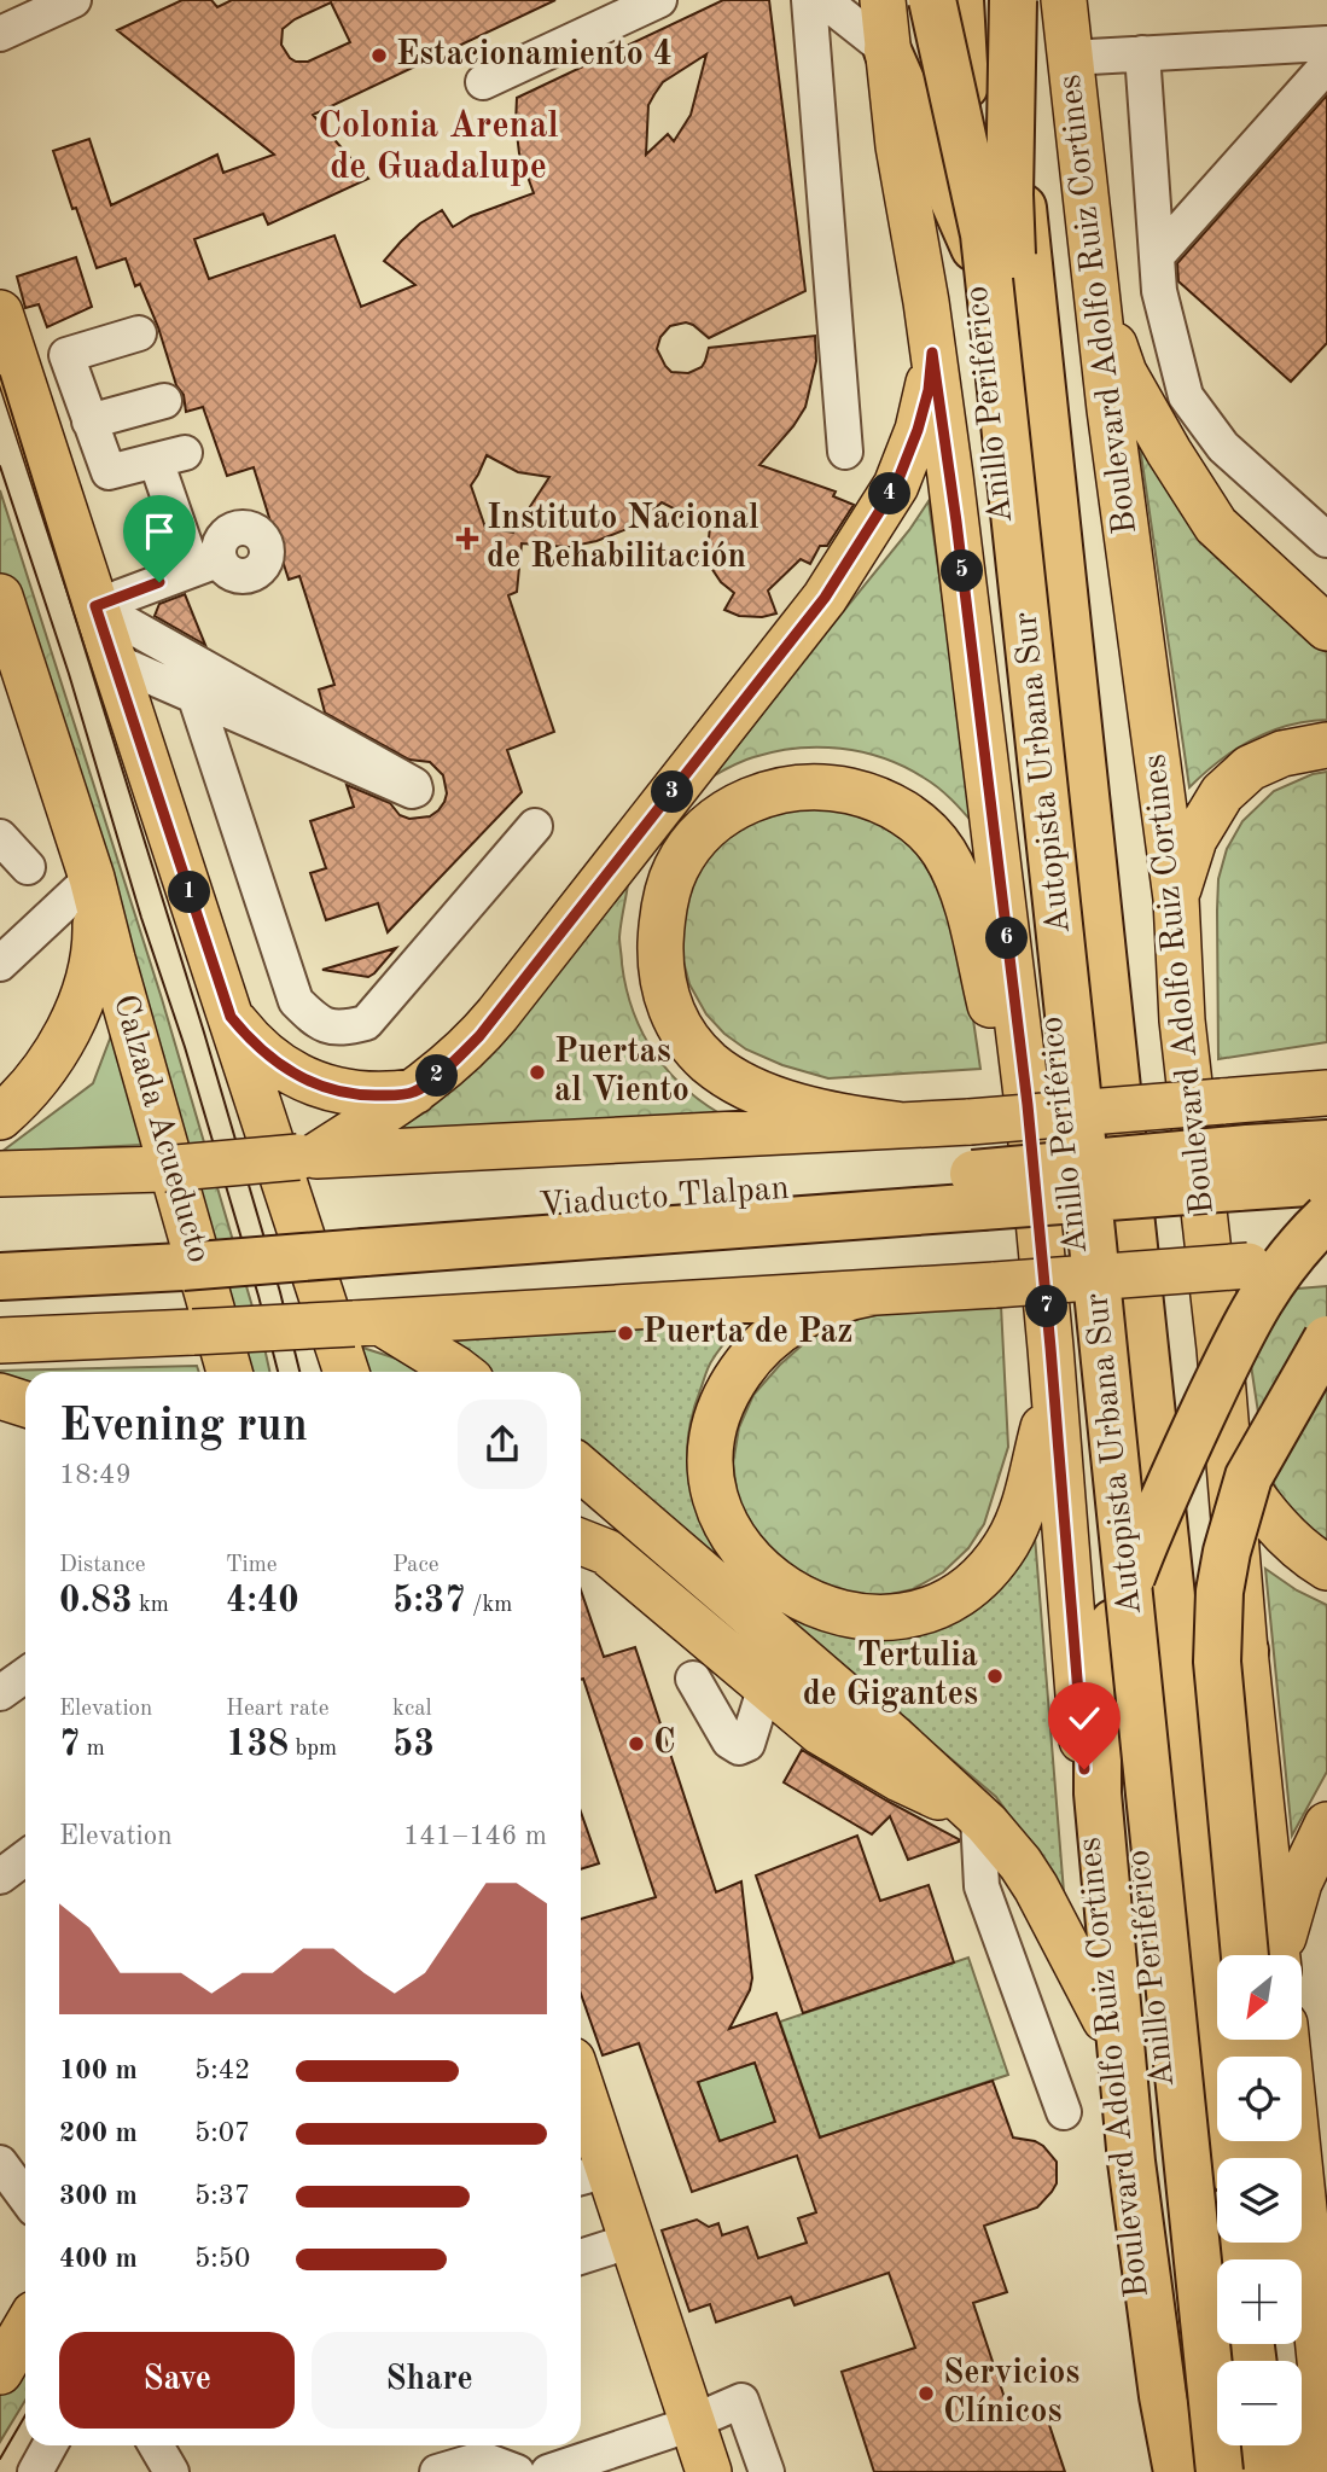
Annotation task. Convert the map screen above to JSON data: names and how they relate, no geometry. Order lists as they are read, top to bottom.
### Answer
{
  "streets": {
    "highway": ["Anillo Periférico", "Autopista Urbana Sur", "Viaducto Tlalpan"],
    "main road": ["Boulevard Adolfo Ruiz Cortines", "Calzada Acueducto"]
  },
  "crossings": [
    ["Anillo Periférico", "Autopista Urbana Sur"]
  ],
  "districts": ["Colonia Arenal de Guadalupe"],
  "places": {
    "other": [
      "Estacionamiento 4",
      "Puertas al Viento",
      "Puerta de Paz",
      "Tertulia de Gigantes",
      "C",
      "Servicios Clínicos"
    ],
    "health": ["Instituto Nacional de Rehabilitación"]
  },
  "north": "bottom left",
  "page": {
    "pins": [
      "4",
      "5",
      "3",
      "1",
      "6",
      "2",
      "7"
    ],
    "heading": ["Evening run", "18:49"],
    "stats": [
      ["Distance", "0.83 km"],
      ["Time", "4:40"],
      ["Pace", "5:37 /km"],
      ["Elevation", "7 m"],
      ["Heart rate", "138 bpm"],
      ["kcal", "53"]
    ],
    "chart": ["Elevation", "141–146 m"],
    "map_buttons": ["+", "−"],
    "list": [
      {
        "name": "100 m",
        "note": "5:42"
      },
      {
        "name": "200 m",
        "note": "5:07"
      },
      {
        "name": "300 m",
        "note": "5:37"
      },
      {
        "name": "400 m",
        "note": "5:50"
      }
    ],
    "buttons": ["Save", "Share"]
  }
}
